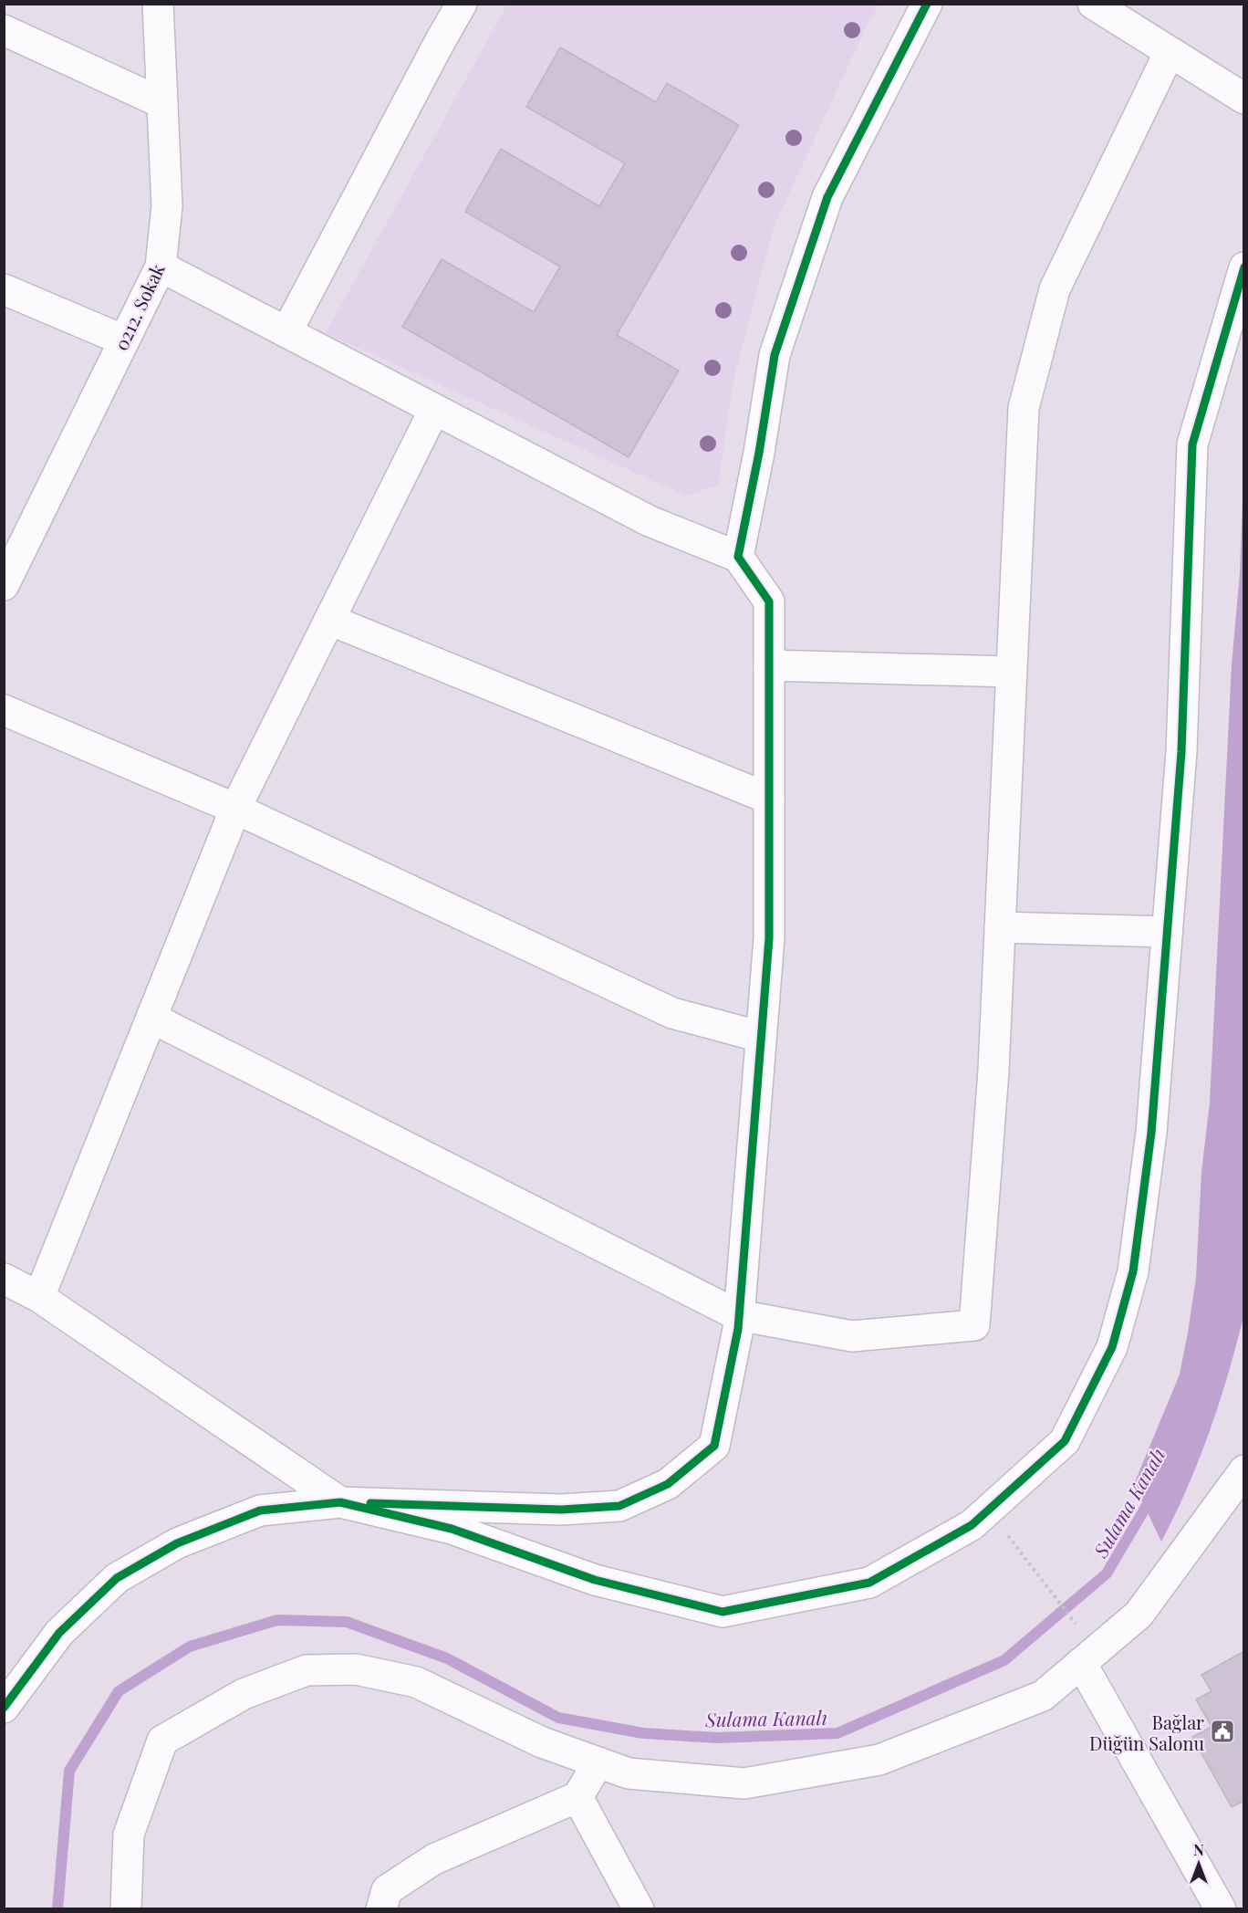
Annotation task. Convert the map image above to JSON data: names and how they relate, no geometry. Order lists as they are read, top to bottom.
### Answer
{
  "streets": {
    "street": ["0212. Sokak"]
  },
  "water": ["Sulama Kanalı"],
  "places": {
    "public building": ["Bağlar Düğün Salonu"]
  },
  "north": "top"
}
